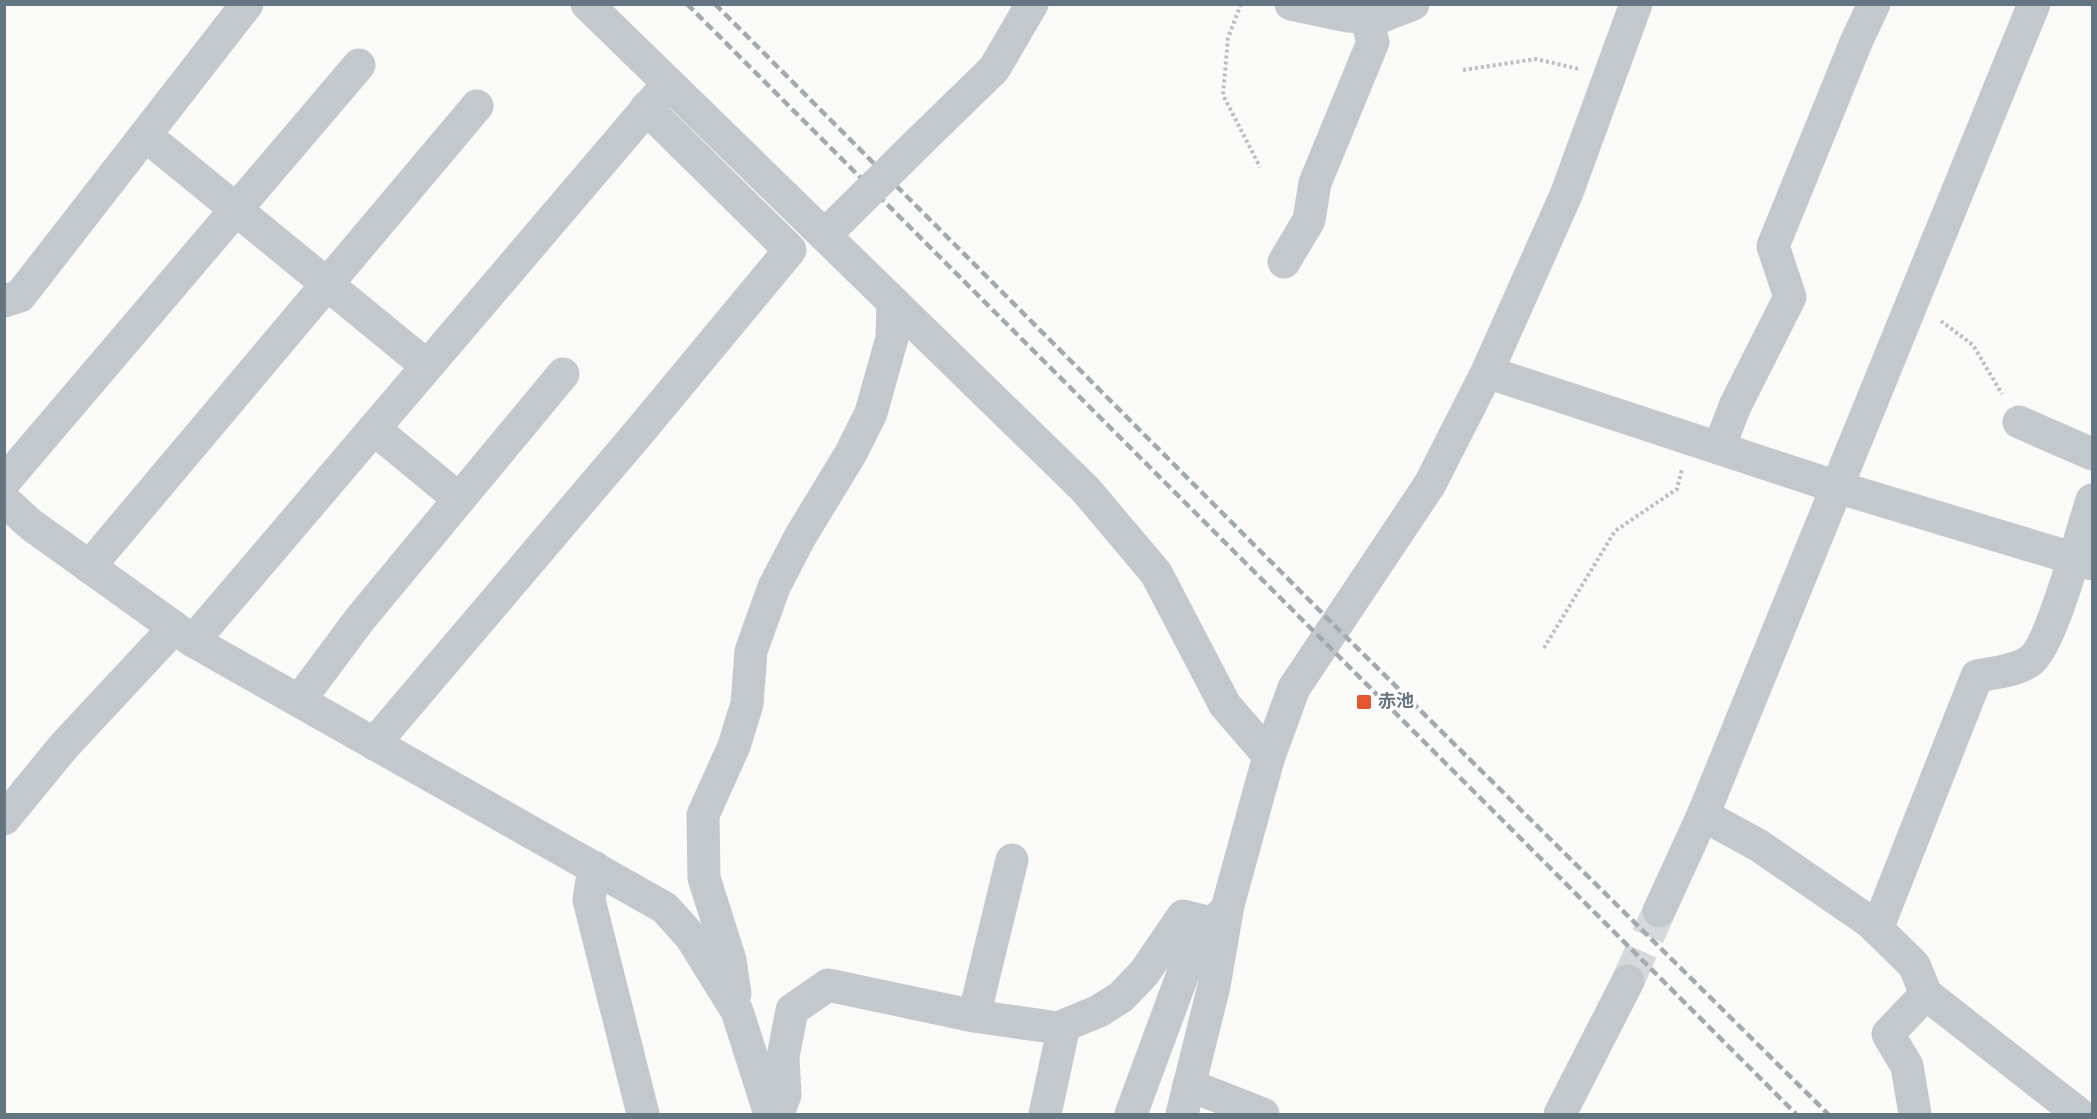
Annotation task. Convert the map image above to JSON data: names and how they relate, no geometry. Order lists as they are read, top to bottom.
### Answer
{
  "places": {
    "transit": ["赤池"]
  }
}
